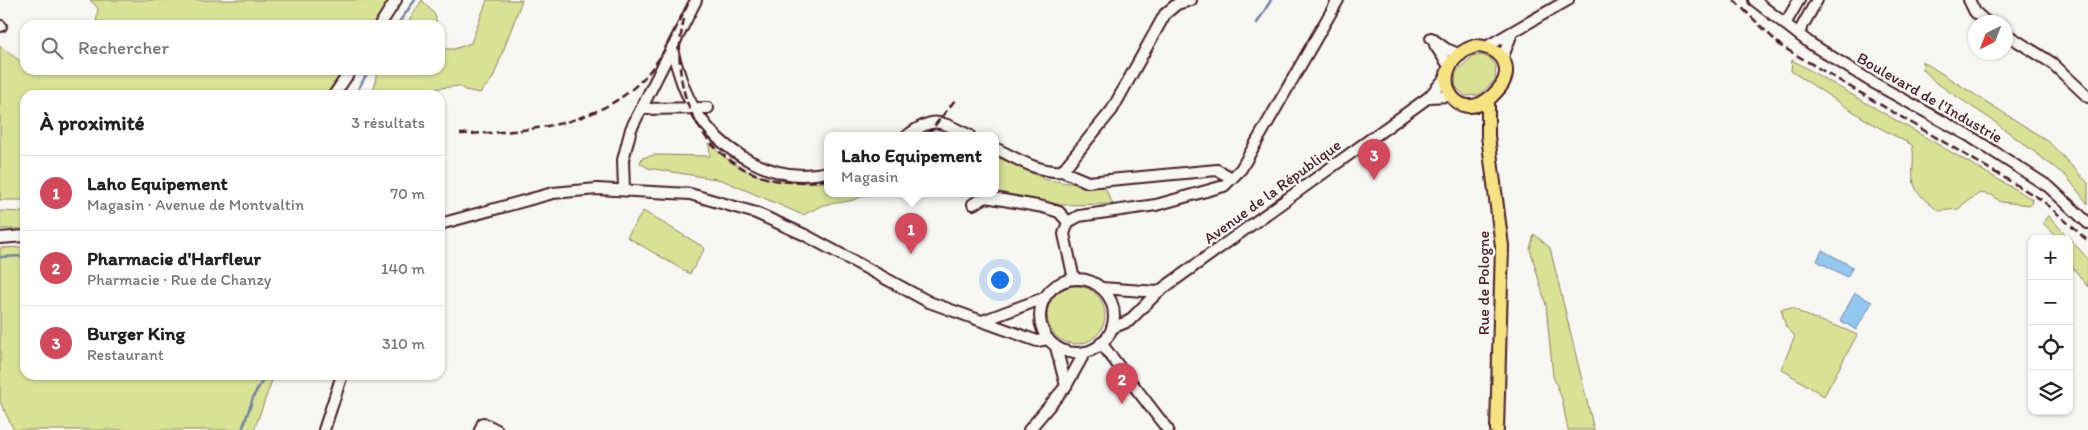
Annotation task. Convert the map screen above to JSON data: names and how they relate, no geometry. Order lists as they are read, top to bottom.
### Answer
{
  "streets": {
    "main road": ["Rue de Pologne"],
    "street": ["Boulevard de l'Industrie", "Avenue de la République"]
  },
  "crossings": [
    ["Avenue de la République", "Rue de Pologne"]
  ],
  "north": "bottom left",
  "page": {
    "search": "Rechercher",
    "heading": ["À proximité", "3 résultats"],
    "popup": ["Laho Equipement", "Magasin"],
    "pins": ["3", "1", "2"],
    "list": [
      {
        "mark": "1",
        "name": "Laho Equipement",
        "note": "Magasin · Avenue de Montvaltin",
        "value": "70 m"
      },
      {
        "mark": "2",
        "name": "Pharmacie d'Harfleur",
        "note": "Pharmacie · Rue de Chanzy",
        "value": "140 m"
      },
      {
        "mark": "3",
        "name": "Burger King",
        "note": "Restaurant",
        "value": "310 m"
      }
    ],
    "map_buttons": ["+", "−"]
  }
}
